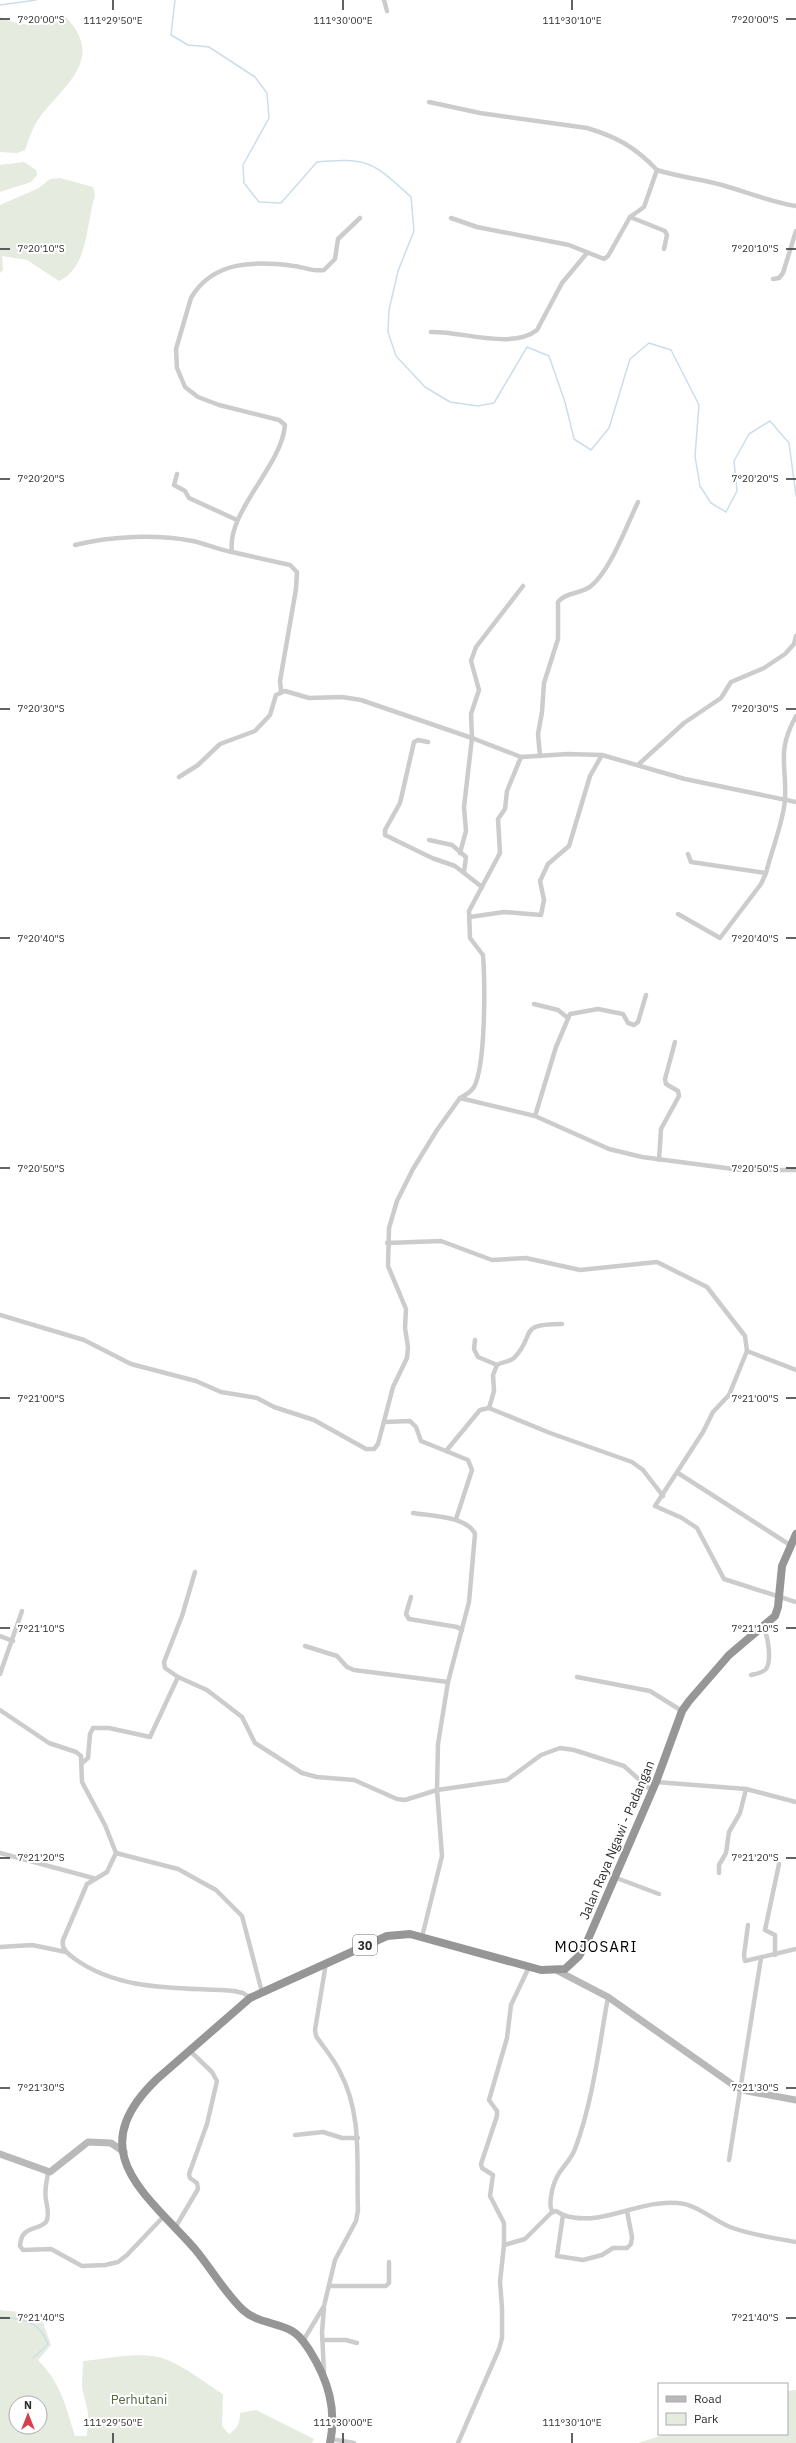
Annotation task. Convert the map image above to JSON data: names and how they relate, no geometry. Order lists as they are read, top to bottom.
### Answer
{
  "streets": {
    "highway": ["Jalan Raya Ngawi - Padangan", "30"]
  },
  "crossings": [
    ["Jalan Raya Ngawi - Padangan", "30"]
  ],
  "districts": ["MOJOSARI"],
  "parks": ["Perhutani"],
  "legend": ["Road", "Park"],
  "north": "top",
  "coordinates": [
    "7°20'00\"S",
    "111°29'50\"E",
    "111°30'00\"E",
    "111°30'10\"E",
    "7°20'10\"S",
    "7°20'20\"S",
    "7°20'30\"S",
    "7°20'40\"S",
    "7°20'50\"S",
    "7°21'00\"S",
    "7°21'10\"S",
    "7°21'20\"S",
    "7°21'30\"S",
    "7°21'40\"S"
  ]
}
